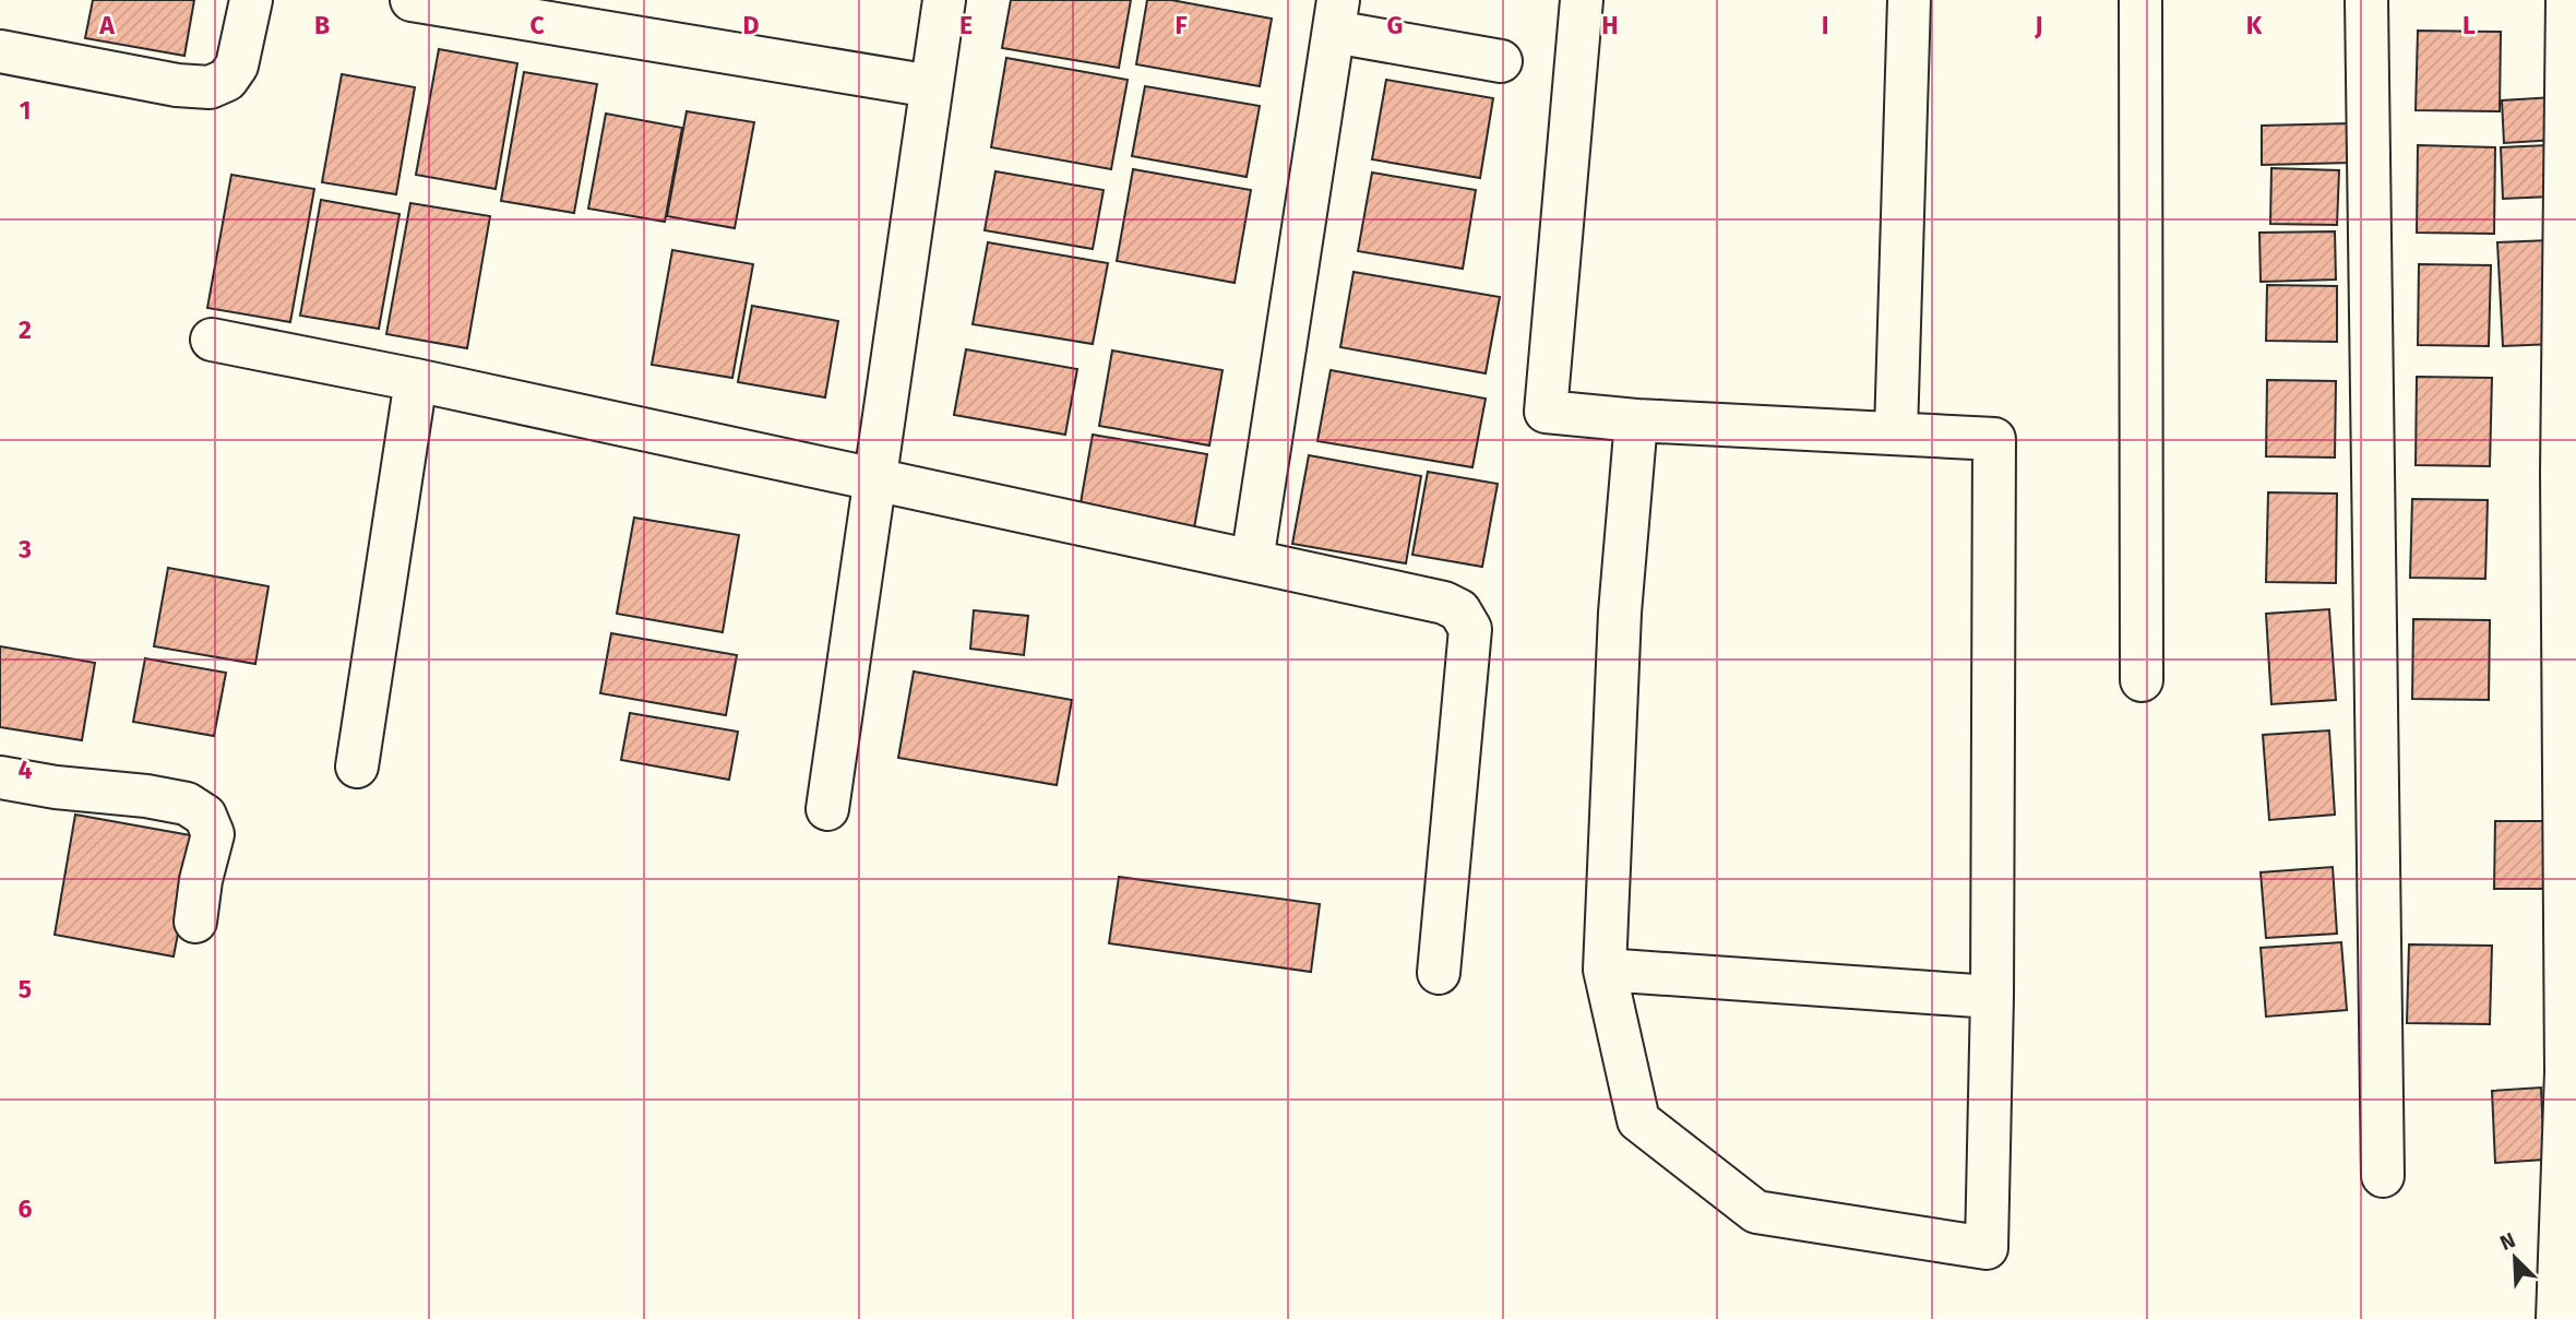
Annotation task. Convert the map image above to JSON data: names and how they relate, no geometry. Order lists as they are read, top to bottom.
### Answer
{
  "north": "top left",
  "grid": {
    "columns": [
      "A",
      "B",
      "C",
      "D",
      "E",
      "F",
      "G",
      "H",
      "I",
      "J",
      "K",
      "L"
    ],
    "rows": [
      "1",
      "2",
      "3",
      "4",
      "5",
      "6"
    ]
  }
}
